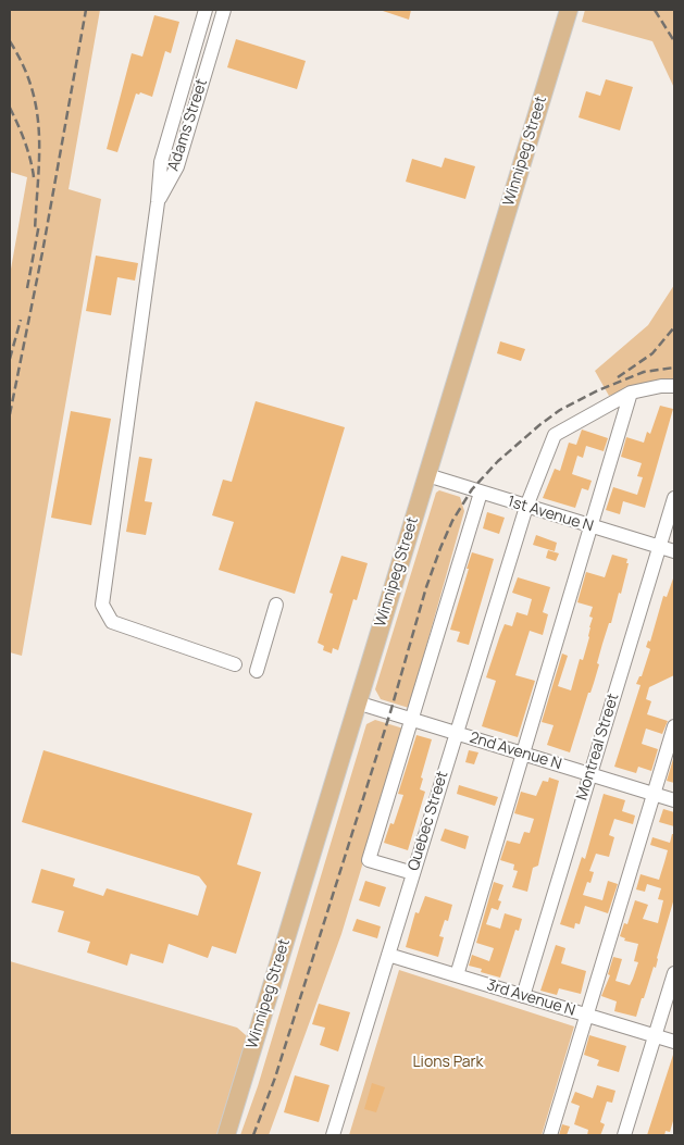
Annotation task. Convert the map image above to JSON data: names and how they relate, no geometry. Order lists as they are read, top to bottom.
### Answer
{
  "streets": {
    "main road": ["Winnipeg Street"],
    "street": [
      "Adams Street",
      "1st Avenue N",
      "Montreal Street",
      "2nd Avenue N",
      "Quebec Street",
      "3rd Avenue N"
    ]
  },
  "crossings": [
    ["Winnipeg Street", "1st Avenue N"],
    ["Winnipeg Street", "2nd Avenue N"],
    ["1st Avenue N", "Montreal Street"],
    ["1st Avenue N", "Quebec Street"],
    ["Montreal Street", "2nd Avenue N"],
    ["Montreal Street", "3rd Avenue N"],
    ["2nd Avenue N", "Quebec Street"],
    ["Quebec Street", "3rd Avenue N"]
  ],
  "parks": ["Lions Park"]
}
